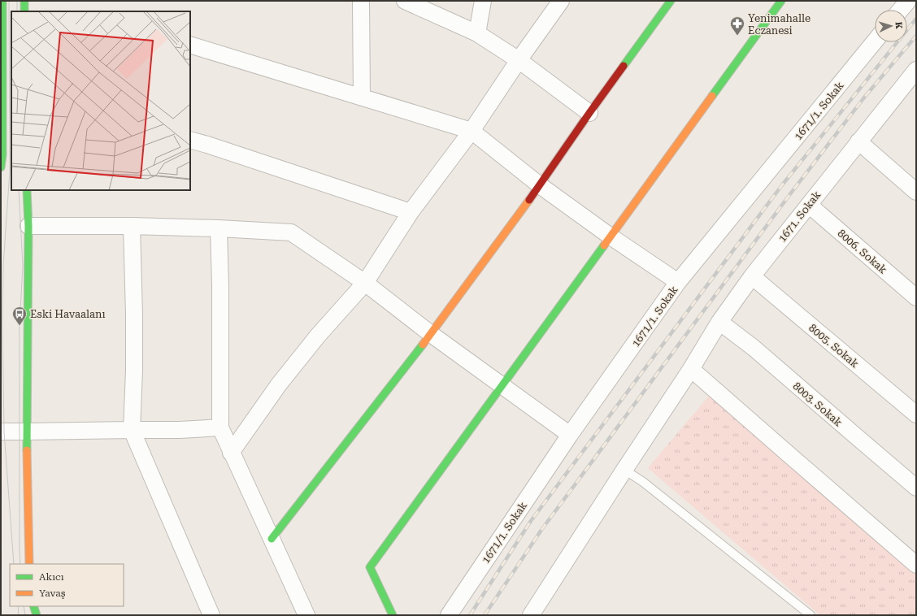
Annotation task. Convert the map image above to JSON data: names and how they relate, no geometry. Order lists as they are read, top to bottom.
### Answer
{
  "streets": {
    "street": [
      "1671/1. Sokak",
      "1671. Sokak",
      "8006. Sokak",
      "8005. Sokak",
      "8003. Sokak"
    ]
  },
  "crossings": [
    ["1671. Sokak", "8006. Sokak"],
    ["1671. Sokak", "8005. Sokak"],
    ["1671. Sokak", "8003. Sokak"]
  ],
  "places": {
    "pharmacy": ["Yenimahalle Eczanesi"],
    "bus stop": ["Eski Havaalanı"]
  },
  "legend": ["Akıcı", "Yavaş"],
  "north": "right"
}
